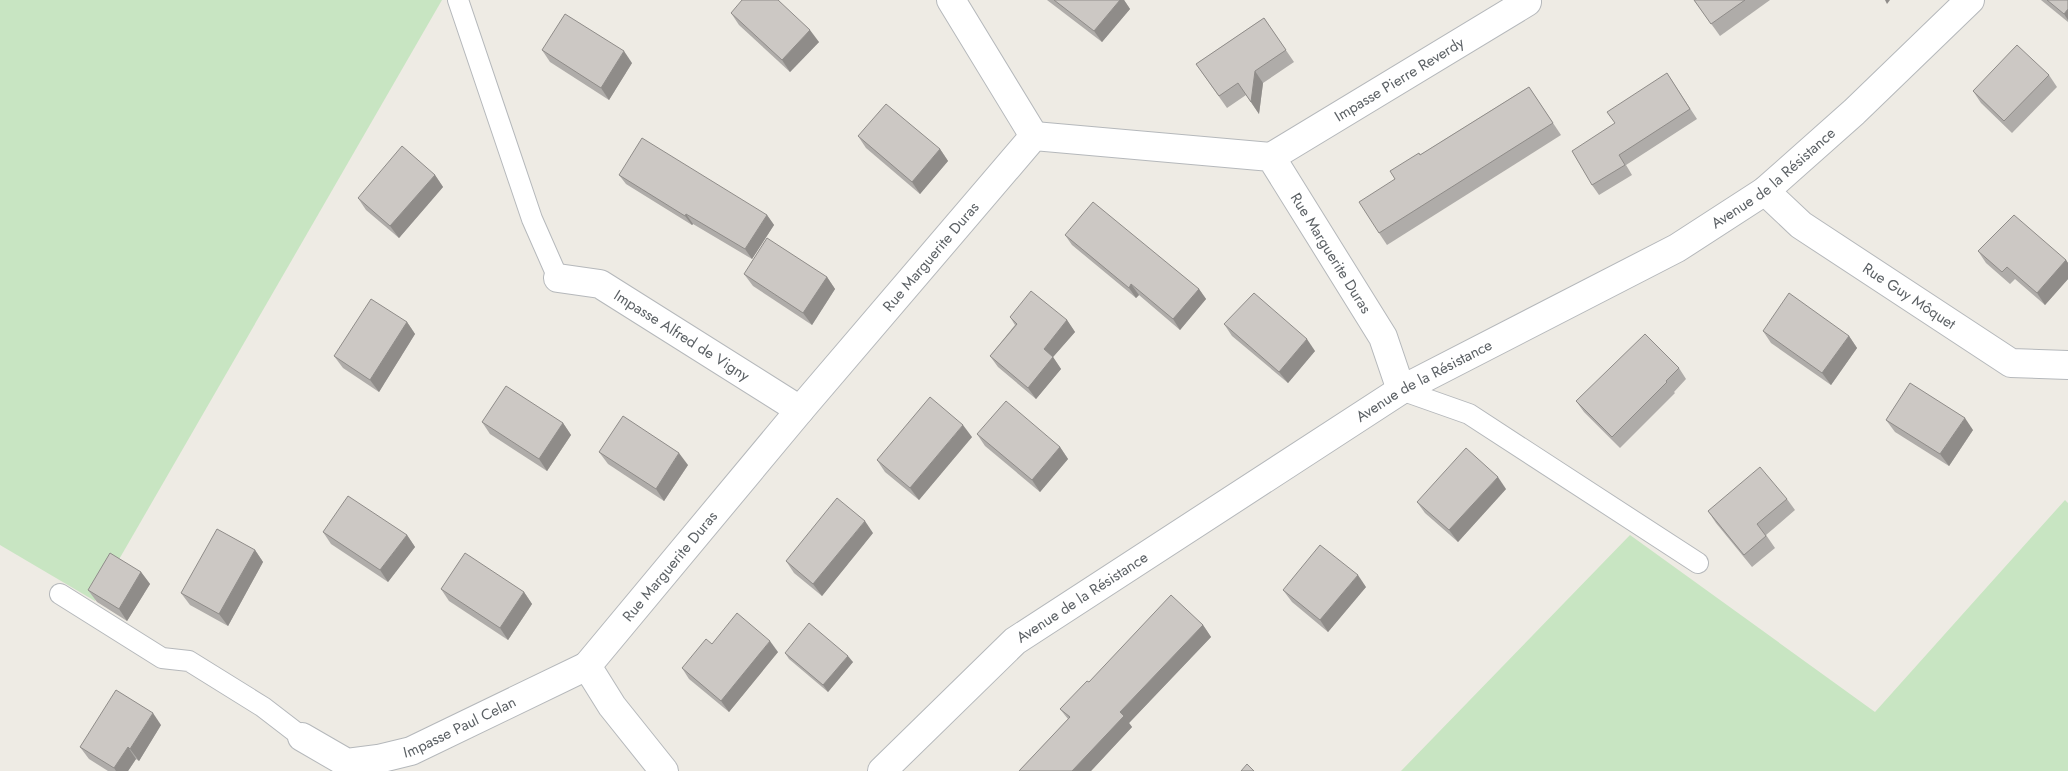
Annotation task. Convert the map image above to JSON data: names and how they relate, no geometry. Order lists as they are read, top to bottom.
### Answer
{
  "streets": {
    "street": [
      "Impasse Pierre Reverdy",
      "Avenue de la Résistance",
      "Rue Marguerite Duras",
      "Rue Guy Môquet",
      "Impasse Alfred de Vigny",
      "Impasse Paul Celan"
    ]
  },
  "crossings": [
    ["Impasse Pierre Reverdy", "Rue Marguerite Duras"],
    ["Avenue de la Résistance", "Rue Marguerite Duras"],
    ["Avenue de la Résistance", "Rue Guy Môquet"],
    ["Rue Marguerite Duras", "Impasse Alfred de Vigny"],
    ["Rue Marguerite Duras", "Impasse Paul Celan"]
  ]
}
